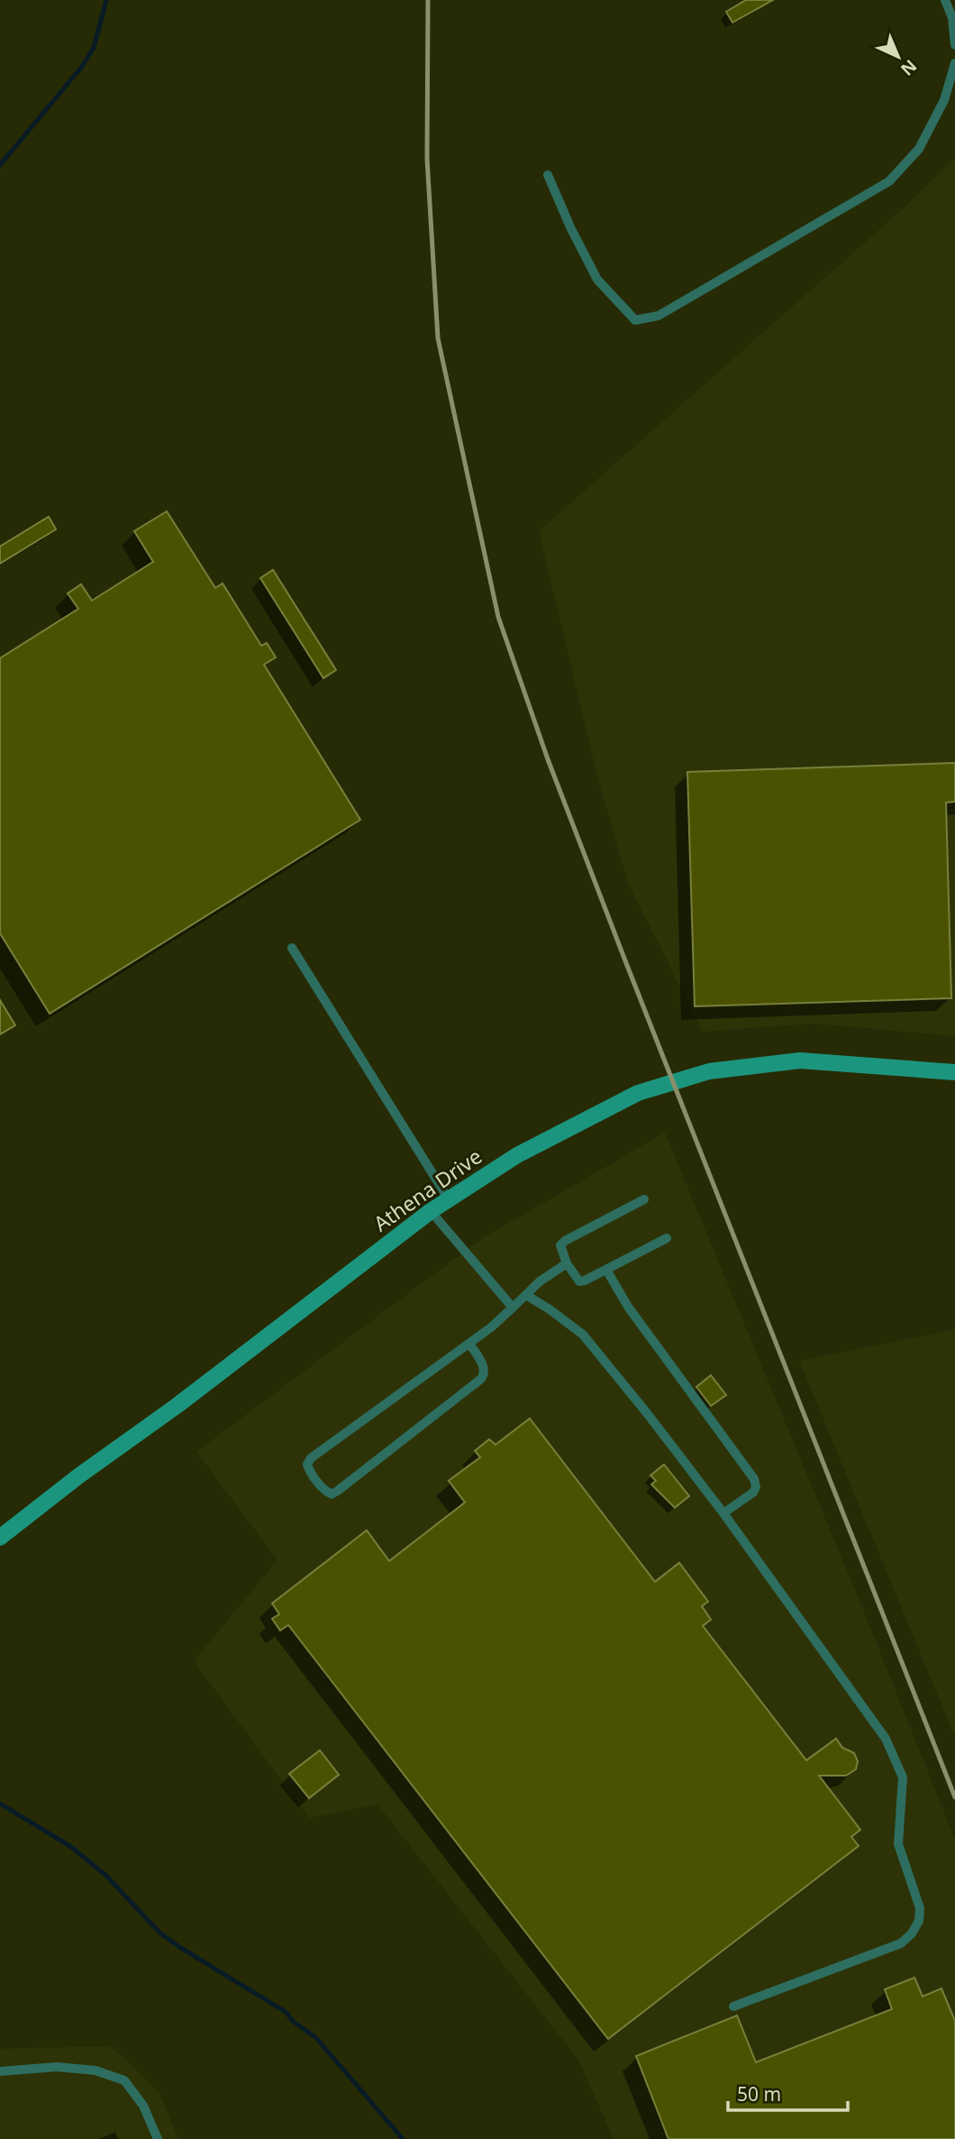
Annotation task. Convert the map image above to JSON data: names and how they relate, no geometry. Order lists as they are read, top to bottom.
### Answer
{
  "streets": {
    "street": ["Athena Drive"]
  },
  "scale_bar": "50 m",
  "north": "bottom right"
}
